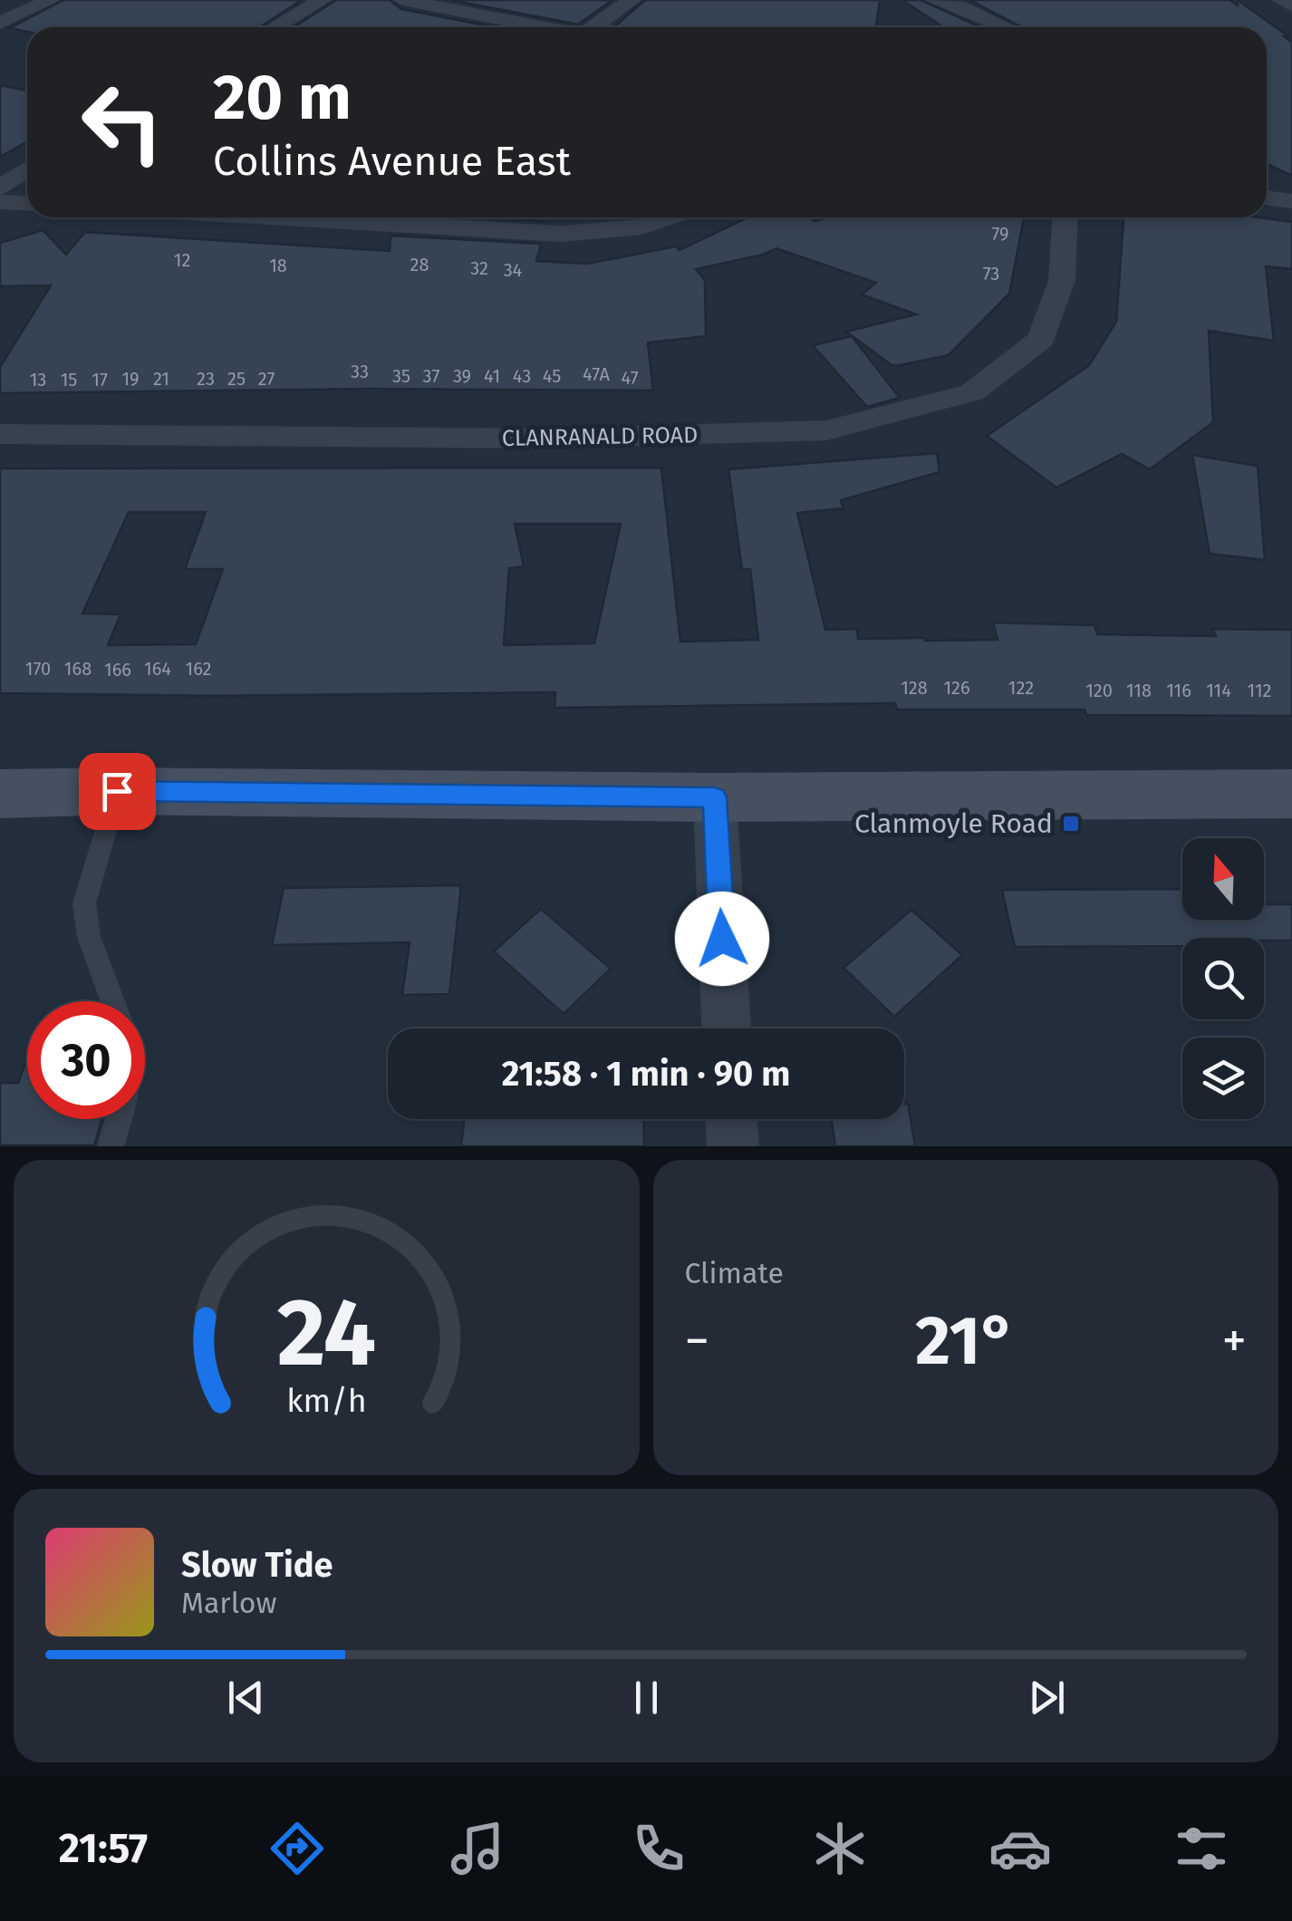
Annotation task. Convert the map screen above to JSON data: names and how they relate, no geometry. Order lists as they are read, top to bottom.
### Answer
{
  "streets": {
    "street": ["CLANRANALD ROAD"]
  },
  "places": {
    "transit": ["Clanmoyle Road"]
  },
  "house_numbers": [
    "79",
    "12",
    "28",
    "18",
    "32",
    "34",
    "73",
    "33",
    "47A",
    "35",
    "37",
    "39",
    "41",
    "43",
    "45",
    "47",
    "19",
    "21",
    "23",
    "25",
    "27",
    "13",
    "15",
    "17",
    "170",
    "168",
    "164",
    "162",
    "166",
    "128",
    "126",
    "122",
    "120",
    "118",
    "116",
    "114",
    "112"
  ],
  "north": "top",
  "page": {
    "turn": ["20 m", "Collins Avenue East"],
    "limit": "30",
    "trip": "21:58 · 1 min · 90 m",
    "tile": "Climate",
    "heat": ["−", "21°", "+"],
    "song": ["Slow Tide", "Marlow"],
    "tabs": "21:57",
    "gauge": ["24", "km/h"]
  }
}
